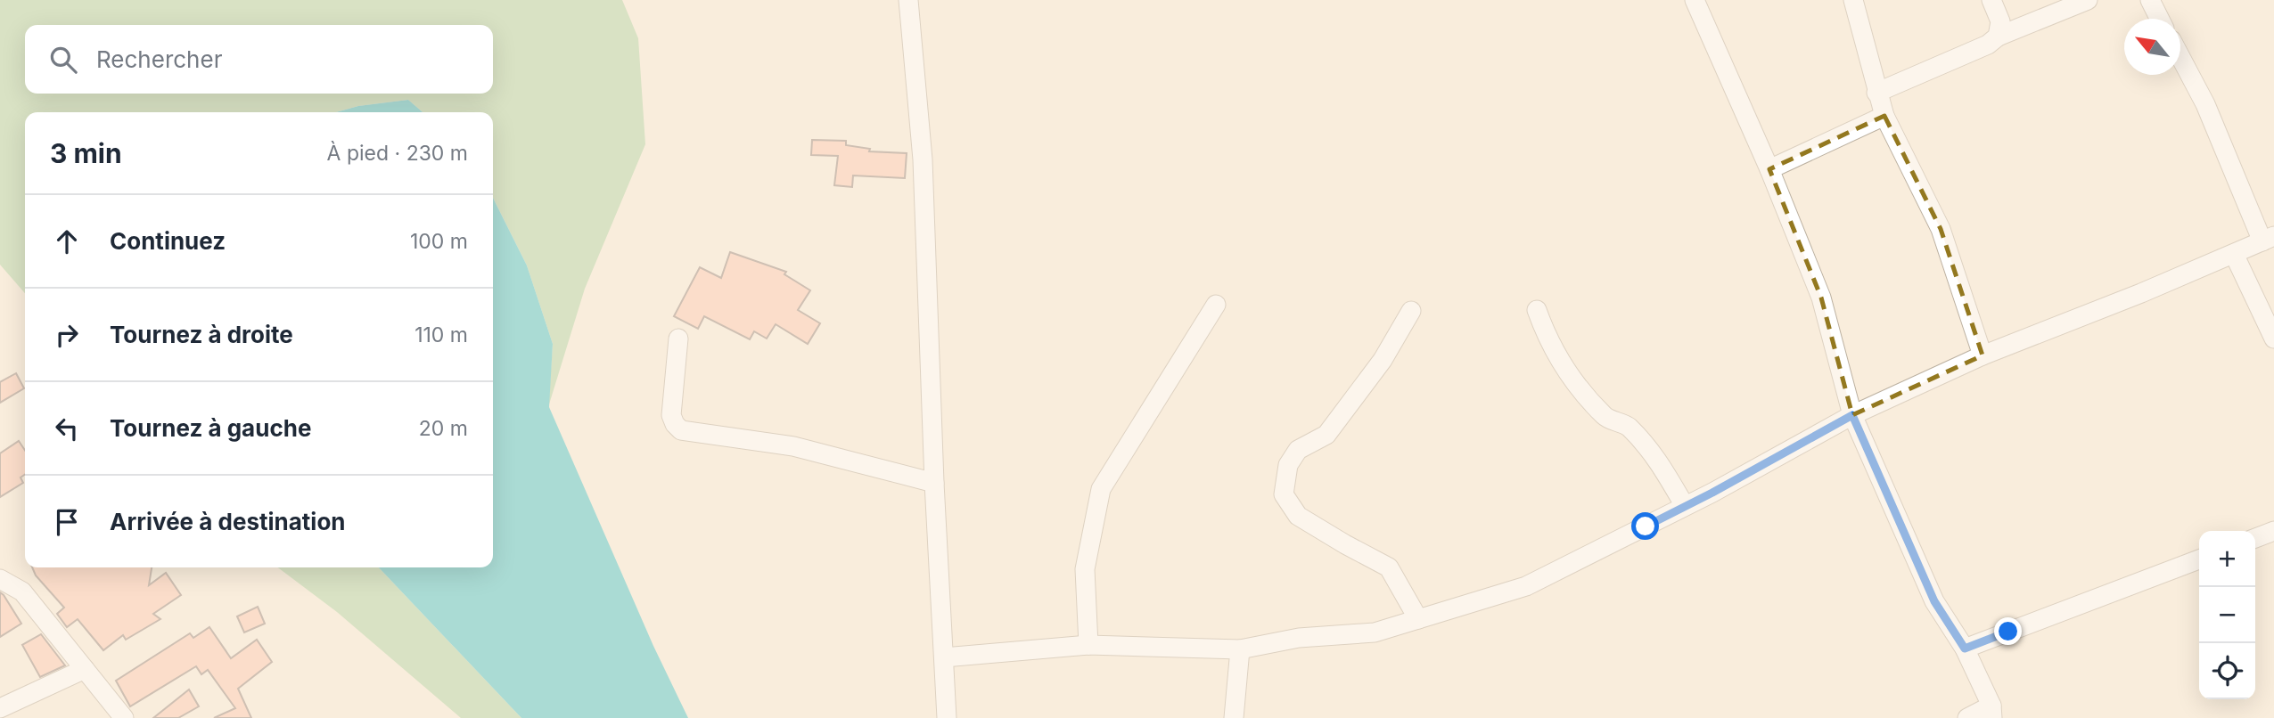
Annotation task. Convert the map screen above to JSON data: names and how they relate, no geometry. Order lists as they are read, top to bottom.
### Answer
{
  "north": "top left",
  "page": {
    "search": "Rechercher",
    "heading": ["3 min", "À pied · 230 m"],
    "list": [
      ["Continuez", "100 m"],
      ["Tournez à droite", "110 m"],
      ["Tournez à gauche", "20 m"],
      "Arrivée à destination"
    ],
    "map_buttons": ["+", "−"]
  }
}
